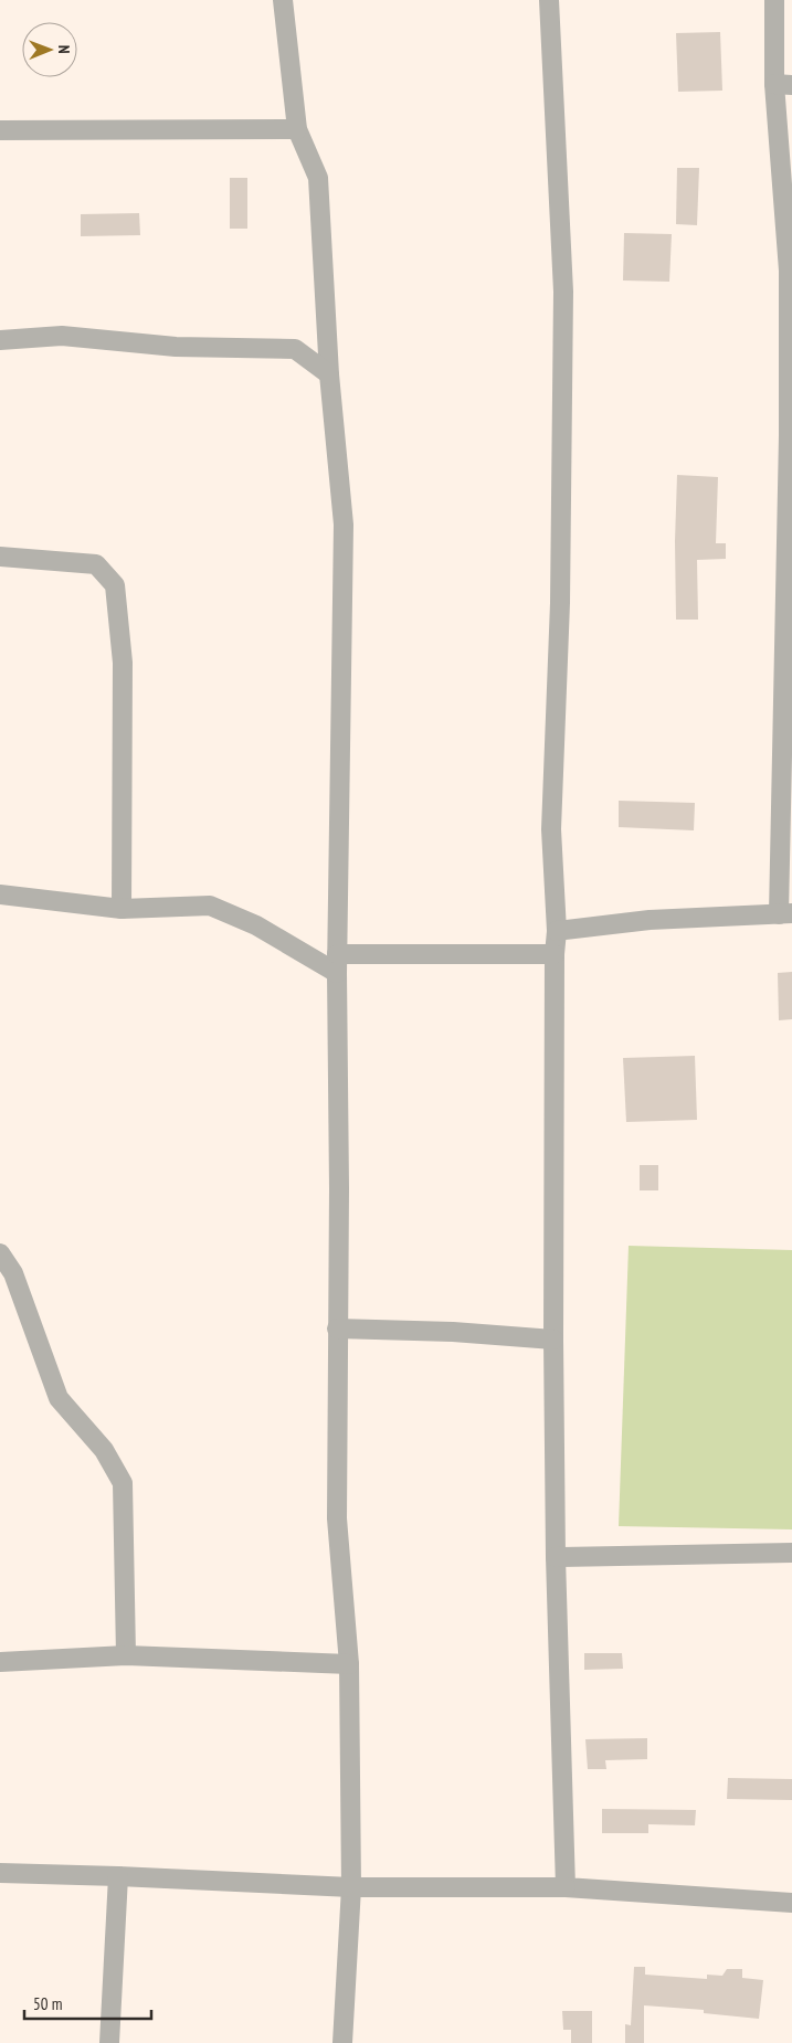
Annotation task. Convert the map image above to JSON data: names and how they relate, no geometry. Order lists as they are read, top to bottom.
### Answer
{
  "scale_bar": "50 m",
  "north": "right"
}
